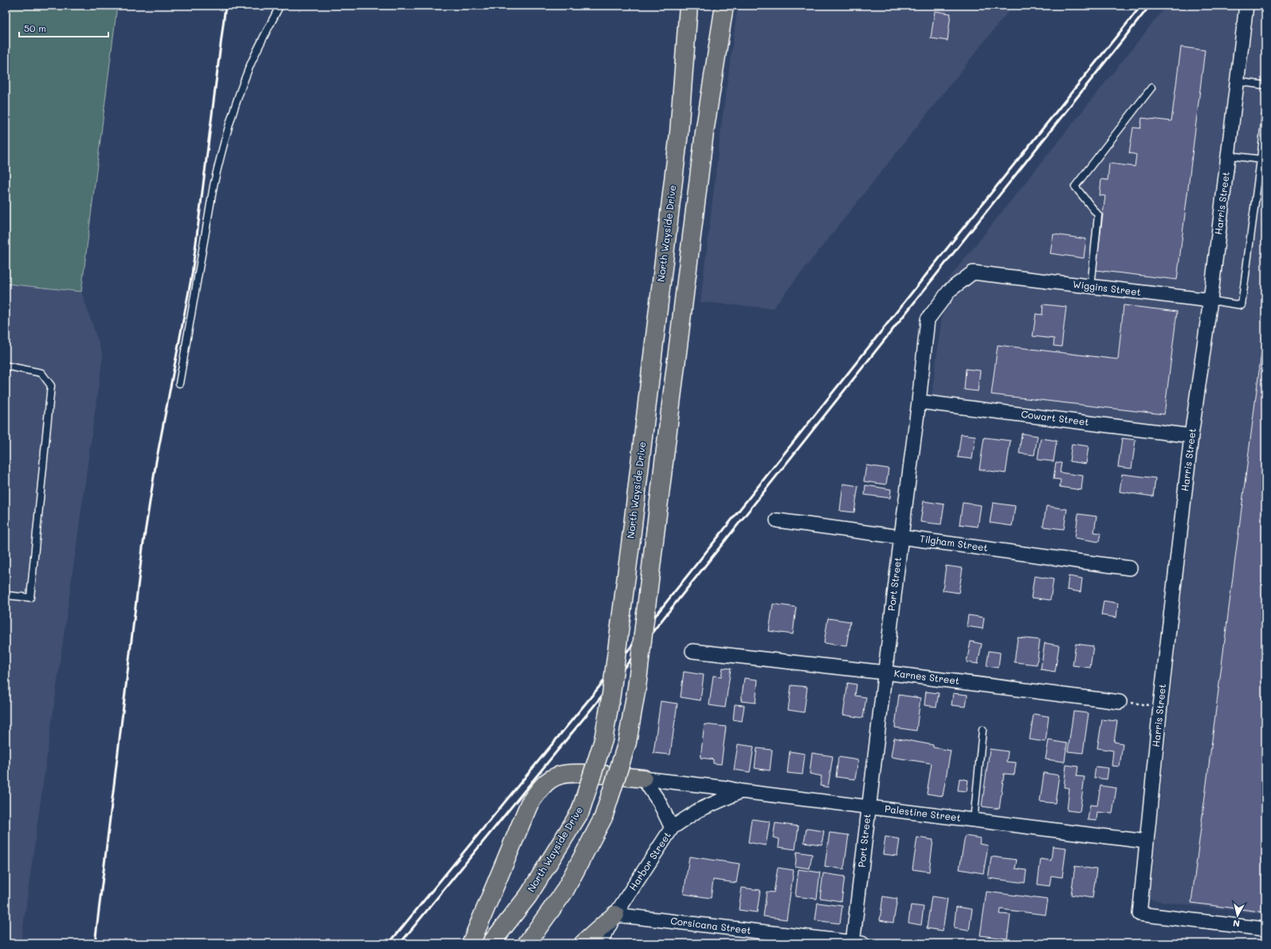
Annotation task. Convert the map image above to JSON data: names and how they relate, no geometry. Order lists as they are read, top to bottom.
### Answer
{
  "streets": {
    "main road": ["North Wayside Drive"],
    "street": [
      "Harris Street",
      "Wiggins Street",
      "Cowart Street",
      "Tilgham Street",
      "Port Street",
      "Karnes Street",
      "Palestine Street",
      "Harbor Street",
      "Corsicana Street"
    ]
  },
  "crossings": [
    ["Harris Street", "Wiggins Street"],
    ["Harris Street", "Cowart Street"],
    ["Harris Street", "Palestine Street"],
    ["Wiggins Street", "Port Street"],
    ["Cowart Street", "Port Street"],
    ["Tilgham Street", "Port Street"],
    ["Port Street", "Karnes Street"],
    ["Port Street", "Palestine Street"],
    ["Port Street", "Corsicana Street"],
    ["Palestine Street", "Harbor Street"],
    ["Harbor Street", "Corsicana Street"]
  ],
  "scale_bar": "50 m",
  "north": "bottom"
}
